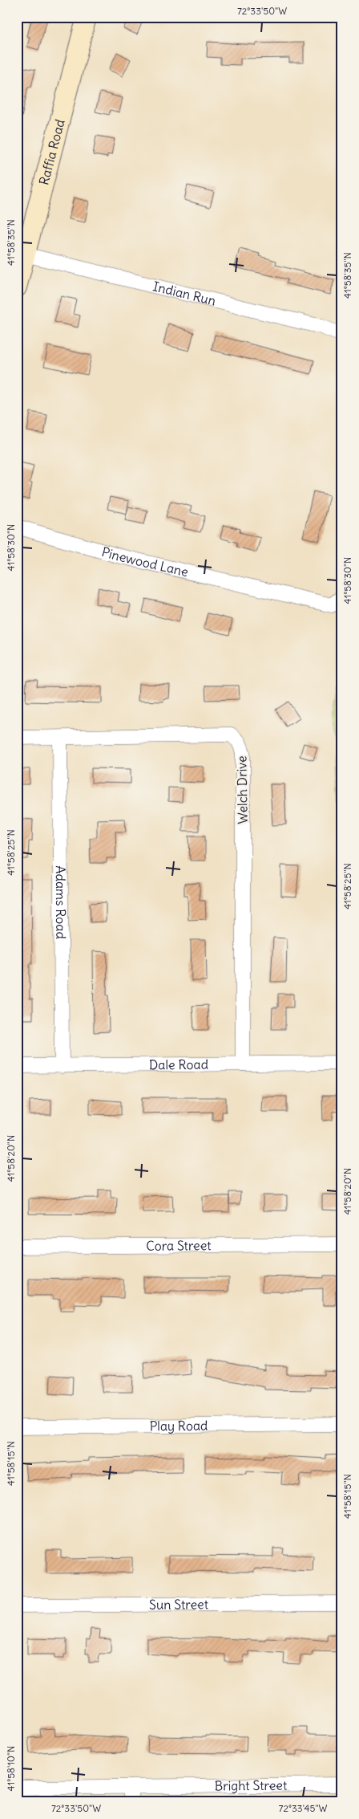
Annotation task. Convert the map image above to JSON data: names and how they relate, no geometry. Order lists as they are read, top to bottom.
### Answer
{
  "streets": {
    "main road": ["Raffia Road"],
    "street": [
      "Indian Run",
      "Pinewood Lane",
      "Welch Drive",
      "Adams Road",
      "Dale Road",
      "Cora Street",
      "Play Road",
      "Sun Street",
      "Bright Street"
    ]
  },
  "crossings": [
    ["Raffia Road", "Indian Run"],
    ["Welch Drive", "Adams Road"],
    ["Welch Drive", "Dale Road"],
    ["Adams Road", "Dale Road"]
  ],
  "coordinates": [
    "72°33'50\"W",
    "41°58'35\"N",
    "41°58'30\"N",
    "41°58'25\"N",
    "41°58'20\"N",
    "41°58'15\"N",
    "41°58'10\"N",
    "72°33'45\"W"
  ]
}
